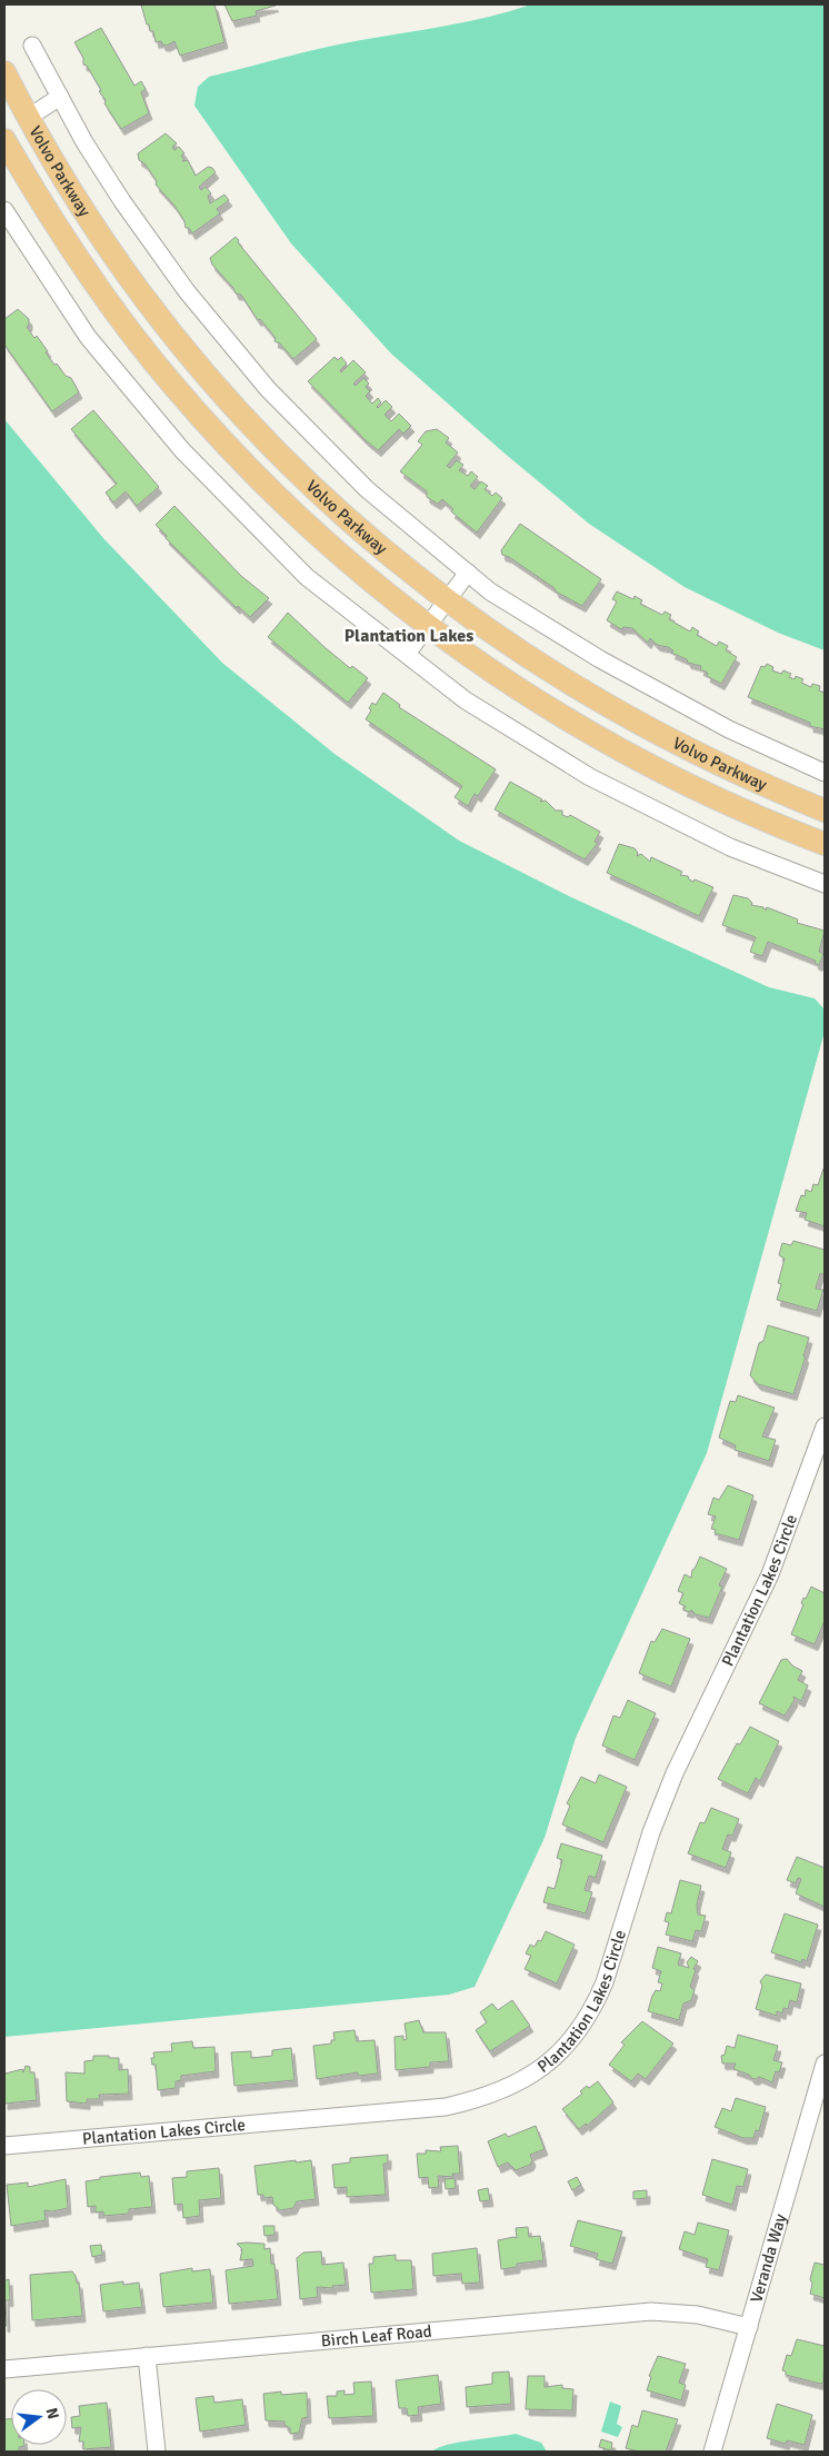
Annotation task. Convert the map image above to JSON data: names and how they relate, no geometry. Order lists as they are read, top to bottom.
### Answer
{
  "streets": {
    "main road": ["Volvo Parkway"],
    "street": ["Plantation Lakes Circle", "Veranda Way", "Birch Leaf Road"]
  },
  "crossings": [
    ["Veranda Way", "Birch Leaf Road"]
  ],
  "districts": ["Plantation Lakes"],
  "north": "right"
}
